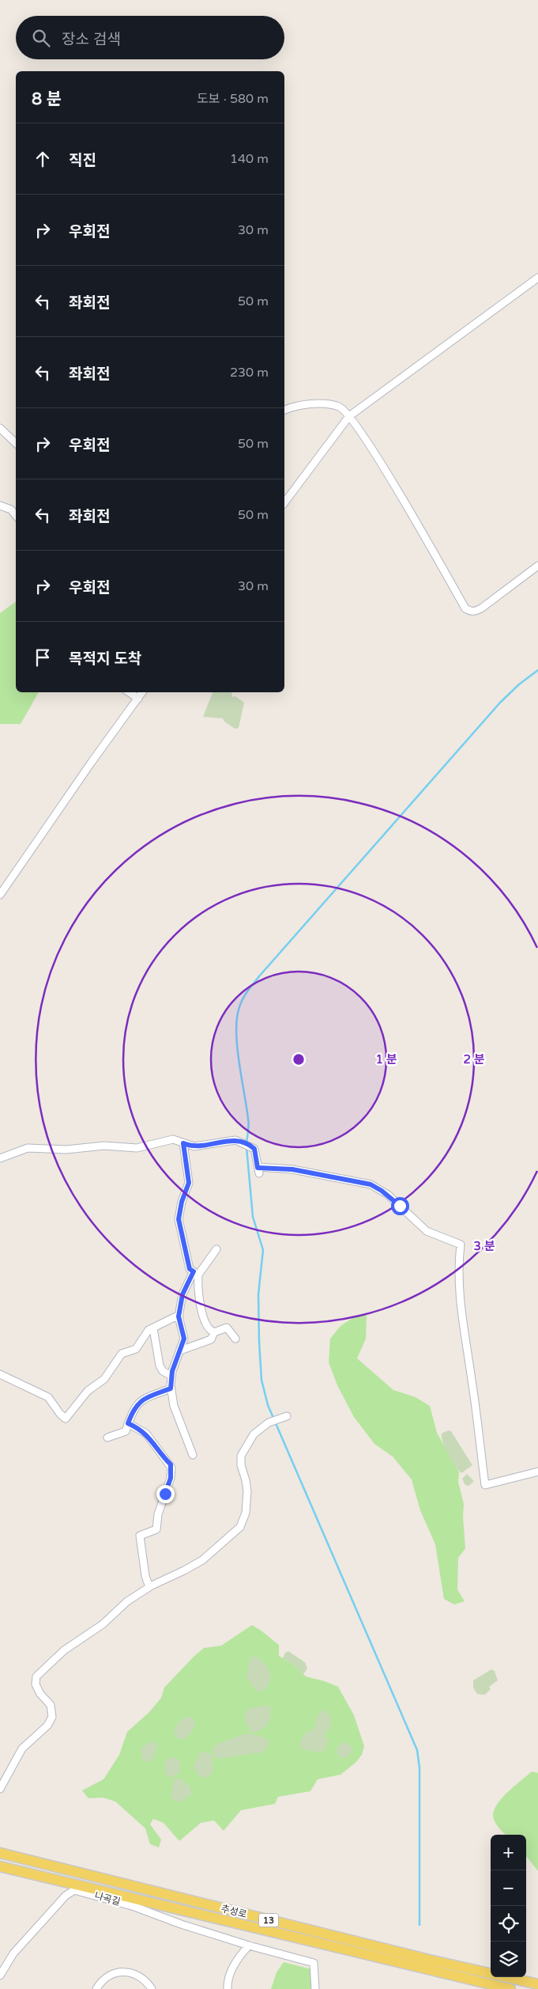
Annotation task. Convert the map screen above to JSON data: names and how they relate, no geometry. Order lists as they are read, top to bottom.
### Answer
{
  "streets": {
    "main road": ["추성로", "13"],
    "street": ["나곡길"]
  },
  "page": {
    "search": "장소 검색",
    "heading": ["8 분", "도보 · 580 m"],
    "list": [
      ["직진", "140 m"],
      ["우회전", "30 m"],
      ["좌회전", "50 m"],
      ["좌회전", "230 m"],
      ["우회전", "50 m"],
      ["좌회전", "50 m"],
      ["우회전", "30 m"],
      "목적지 도착"
    ],
    "map_buttons": ["+", "−"]
  },
  "rings": ["1 분", "2 분", "3 분"]
}
